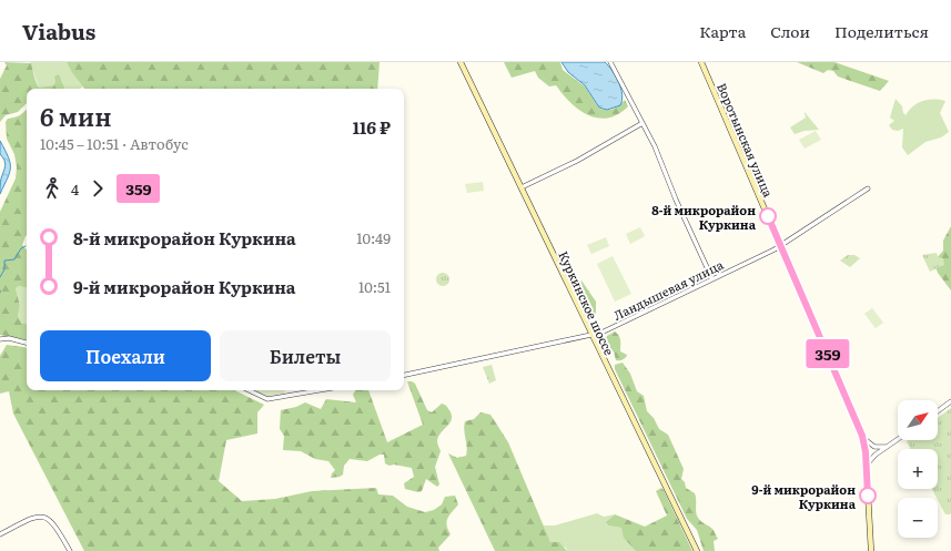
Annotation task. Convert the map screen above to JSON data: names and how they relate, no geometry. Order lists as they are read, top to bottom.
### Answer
{
  "streets": {
    "main road": ["Воротынская улица", "Куркинское шоссе"],
    "street": ["Ландышевая улица"]
  },
  "crossings": [
    ["Воротынская улица", "Ландышевая улица"],
    ["Ландышевая улица", "Куркинское шоссе"]
  ],
  "places": ["8-й микрорайон Куркина", "9-й микрорайон Куркина"],
  "lines": ["bus line 359"],
  "north": "top right",
  "page": {
    "header": "Viabus",
    "nav": ["Карта", "Слои", "Поделиться"],
    "on_map": "359",
    "heading": ["6 мин", "10:45 – 10:51 · Автобус", "116 ₽"],
    "legs": ["4", "359"],
    "list": [
      {
        "name": "8-й микрорайон Куркина",
        "value": "10:49"
      },
      {
        "name": "9-й микрорайон Куркина",
        "value": "10:51"
      }
    ],
    "buttons": ["Поехали", "Билеты"],
    "map_buttons": ["+", "−"]
  }
}
